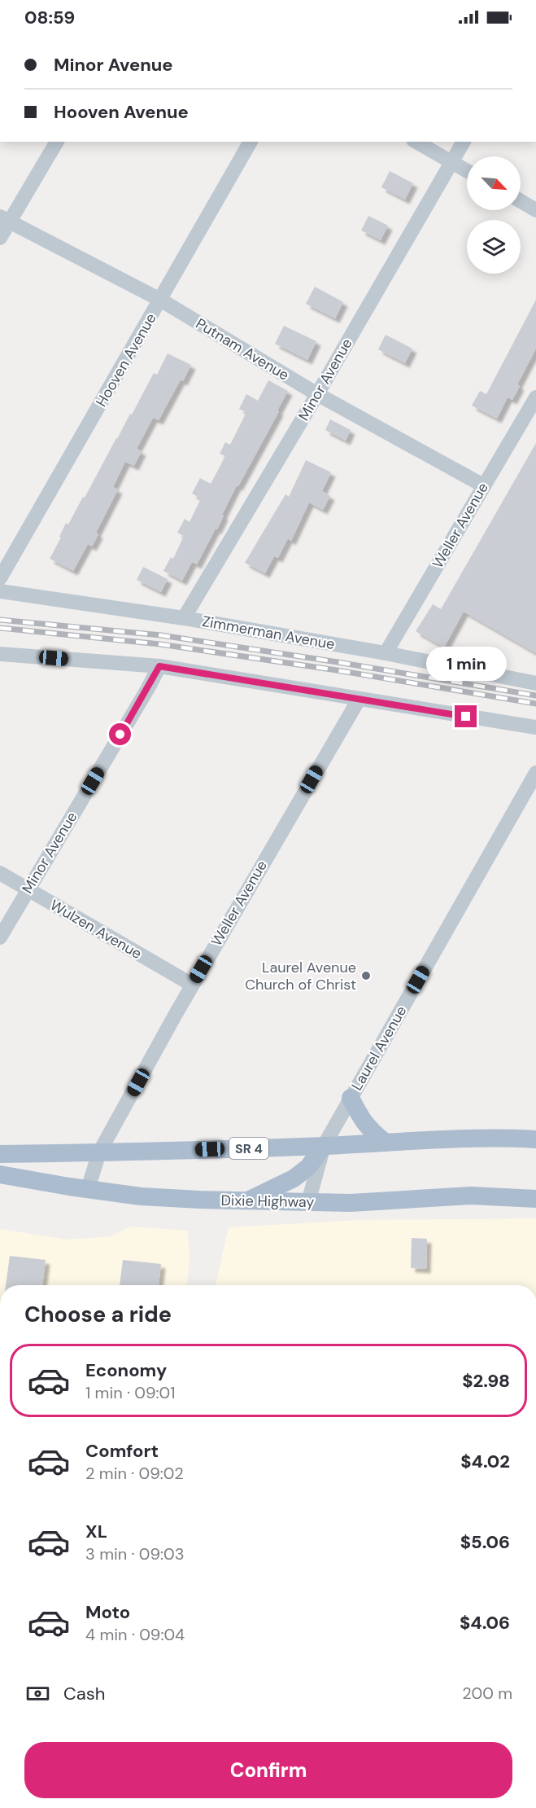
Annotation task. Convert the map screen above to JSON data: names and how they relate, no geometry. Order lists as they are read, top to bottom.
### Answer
{
  "streets": {
    "main road": ["SR 4", "Dixie Highway"],
    "street": [
      "Putnam Avenue",
      "Hooven Avenue",
      "Minor Avenue",
      "Weller Avenue",
      "Zimmerman Avenue",
      "Wulzen Avenue",
      "Laurel Avenue"
    ]
  },
  "crossings": [
    ["Putnam Avenue", "Hooven Avenue"],
    ["Putnam Avenue", "Minor Avenue"],
    ["Putnam Avenue", "Weller Avenue"],
    ["Minor Avenue", "Zimmerman Avenue"],
    ["Minor Avenue", "Wulzen Avenue"],
    ["Weller Avenue", "Zimmerman Avenue"],
    ["Weller Avenue", "Wulzen Avenue"],
    ["Weller Avenue", "SR 4"],
    ["Weller Avenue", "Dixie Highway"],
    ["Laurel Avenue", "SR 4"],
    ["Laurel Avenue", "Dixie Highway"]
  ],
  "places": ["Laurel Avenue Church of Christ"],
  "north": "bottom right",
  "page": {
    "status": "08:59",
    "banner": ["Minor Avenue", "Hooven Avenue"],
    "bubble": "1 min",
    "heading": "Choose a ride",
    "list": [
      {
        "name": "Economy",
        "note": "1 min · 09:01",
        "value": "$2.98"
      },
      {
        "name": "Comfort",
        "note": "2 min · 09:02",
        "value": "$4.02"
      },
      {
        "name": "XL",
        "note": "3 min · 09:03",
        "value": "$5.06"
      },
      {
        "name": "Moto",
        "note": "4 min · 09:04",
        "value": "$4.06"
      }
    ],
    "pay": ["Cash", "200 m"],
    "buttons": "Confirm"
  }
}
